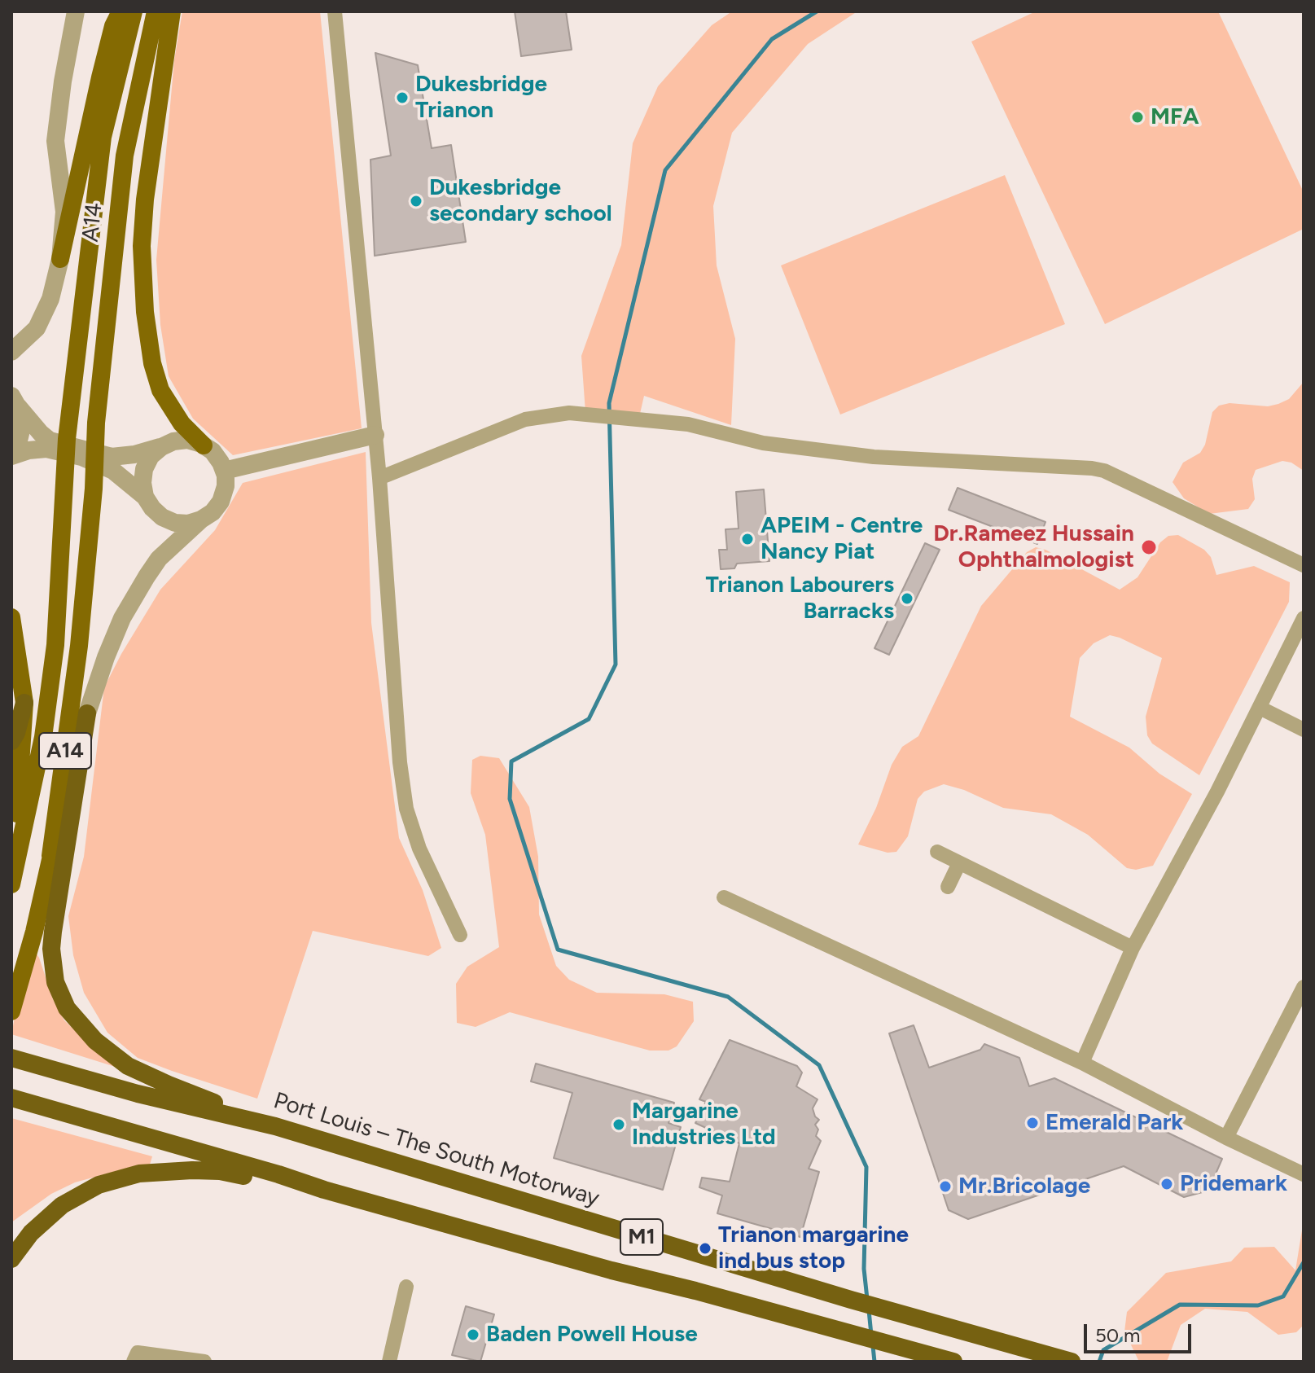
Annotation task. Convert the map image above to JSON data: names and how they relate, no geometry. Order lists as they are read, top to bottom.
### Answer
{
  "streets": {
    "highway": ["Port Louis – The South Motorway", "M1"],
    "main road": ["A14"]
  },
  "places": [
    "Dukesbridge Trianon",
    "MFA",
    "Dukesbridge secondary school",
    "APEIM - Centre Nancy Piat",
    "Dr.Rameez Hussain Ophthalmologist",
    "Trianon Labourers Barracks",
    "Emerald Park",
    "Margarine Industries Ltd",
    "Pridemark",
    "Mr.Bricolage",
    "Trianon margarine ind bus stop",
    "Baden Powell House"
  ],
  "scale_bar": "50 m"
}
